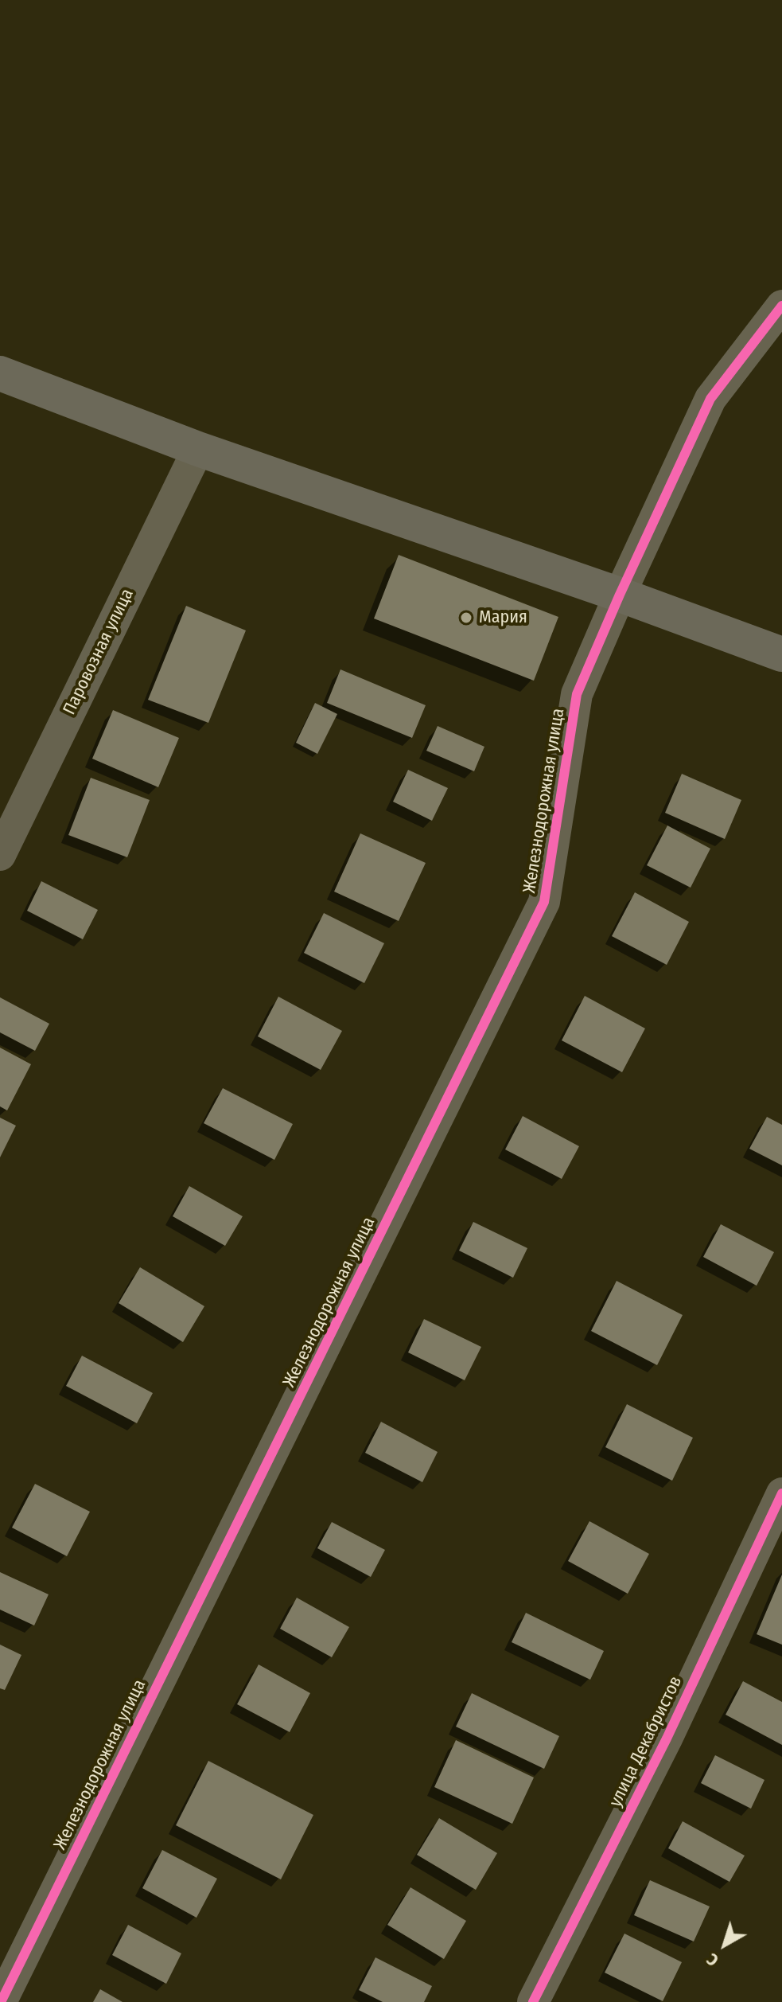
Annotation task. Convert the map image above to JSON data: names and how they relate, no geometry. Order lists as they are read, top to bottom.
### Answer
{
  "streets": {
    "street": ["Паровозная улица", "Железнодорожная улица", "улица Декабристов"]
  },
  "places": ["Мария"],
  "north": "bottom left"
}
